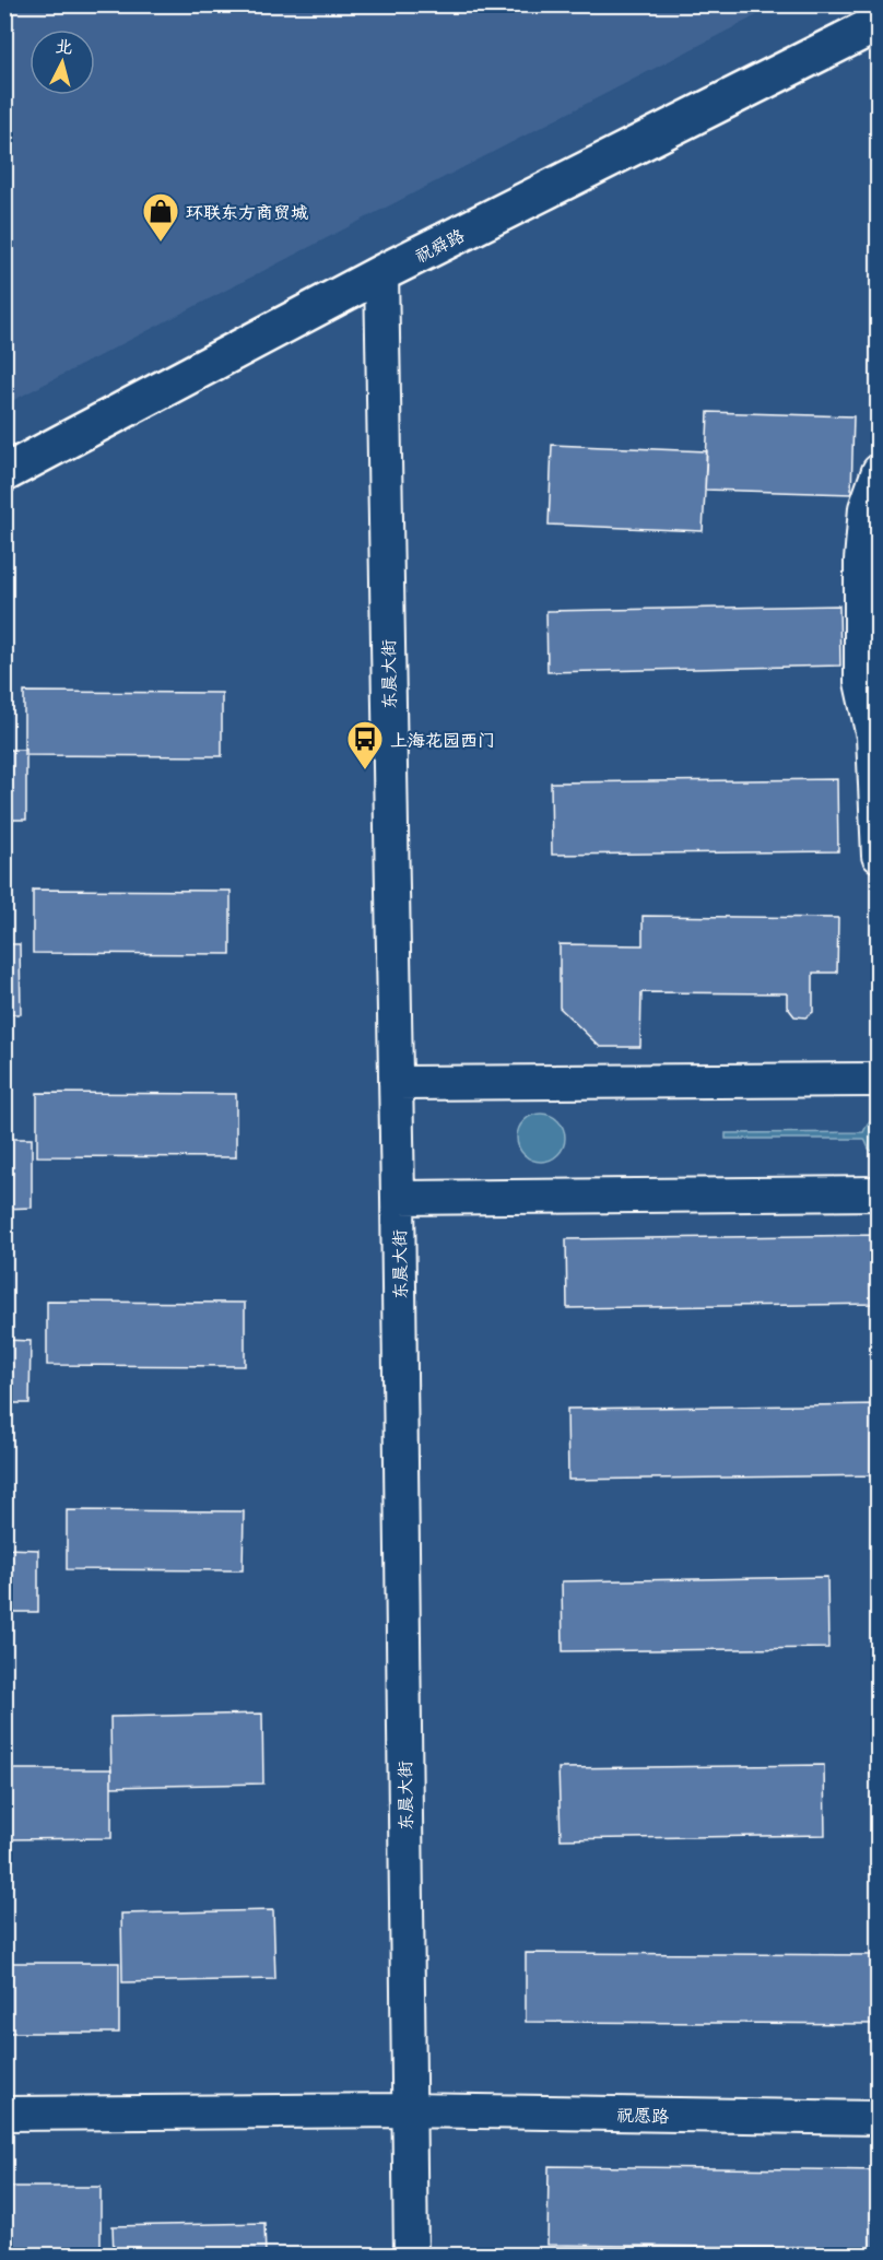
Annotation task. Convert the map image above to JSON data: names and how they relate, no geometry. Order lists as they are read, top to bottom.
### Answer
{
  "streets": {
    "main road": ["祝舜路"],
    "street": ["东晨大街", "祝愿路"]
  },
  "crossings": [
    ["祝舜路", "东晨大街"],
    ["东晨大街", "祝愿路"]
  ],
  "places": {
    "shop": ["环联东方商贸城"],
    "bus stop": ["上海花园西门"]
  },
  "north": "top"
}
